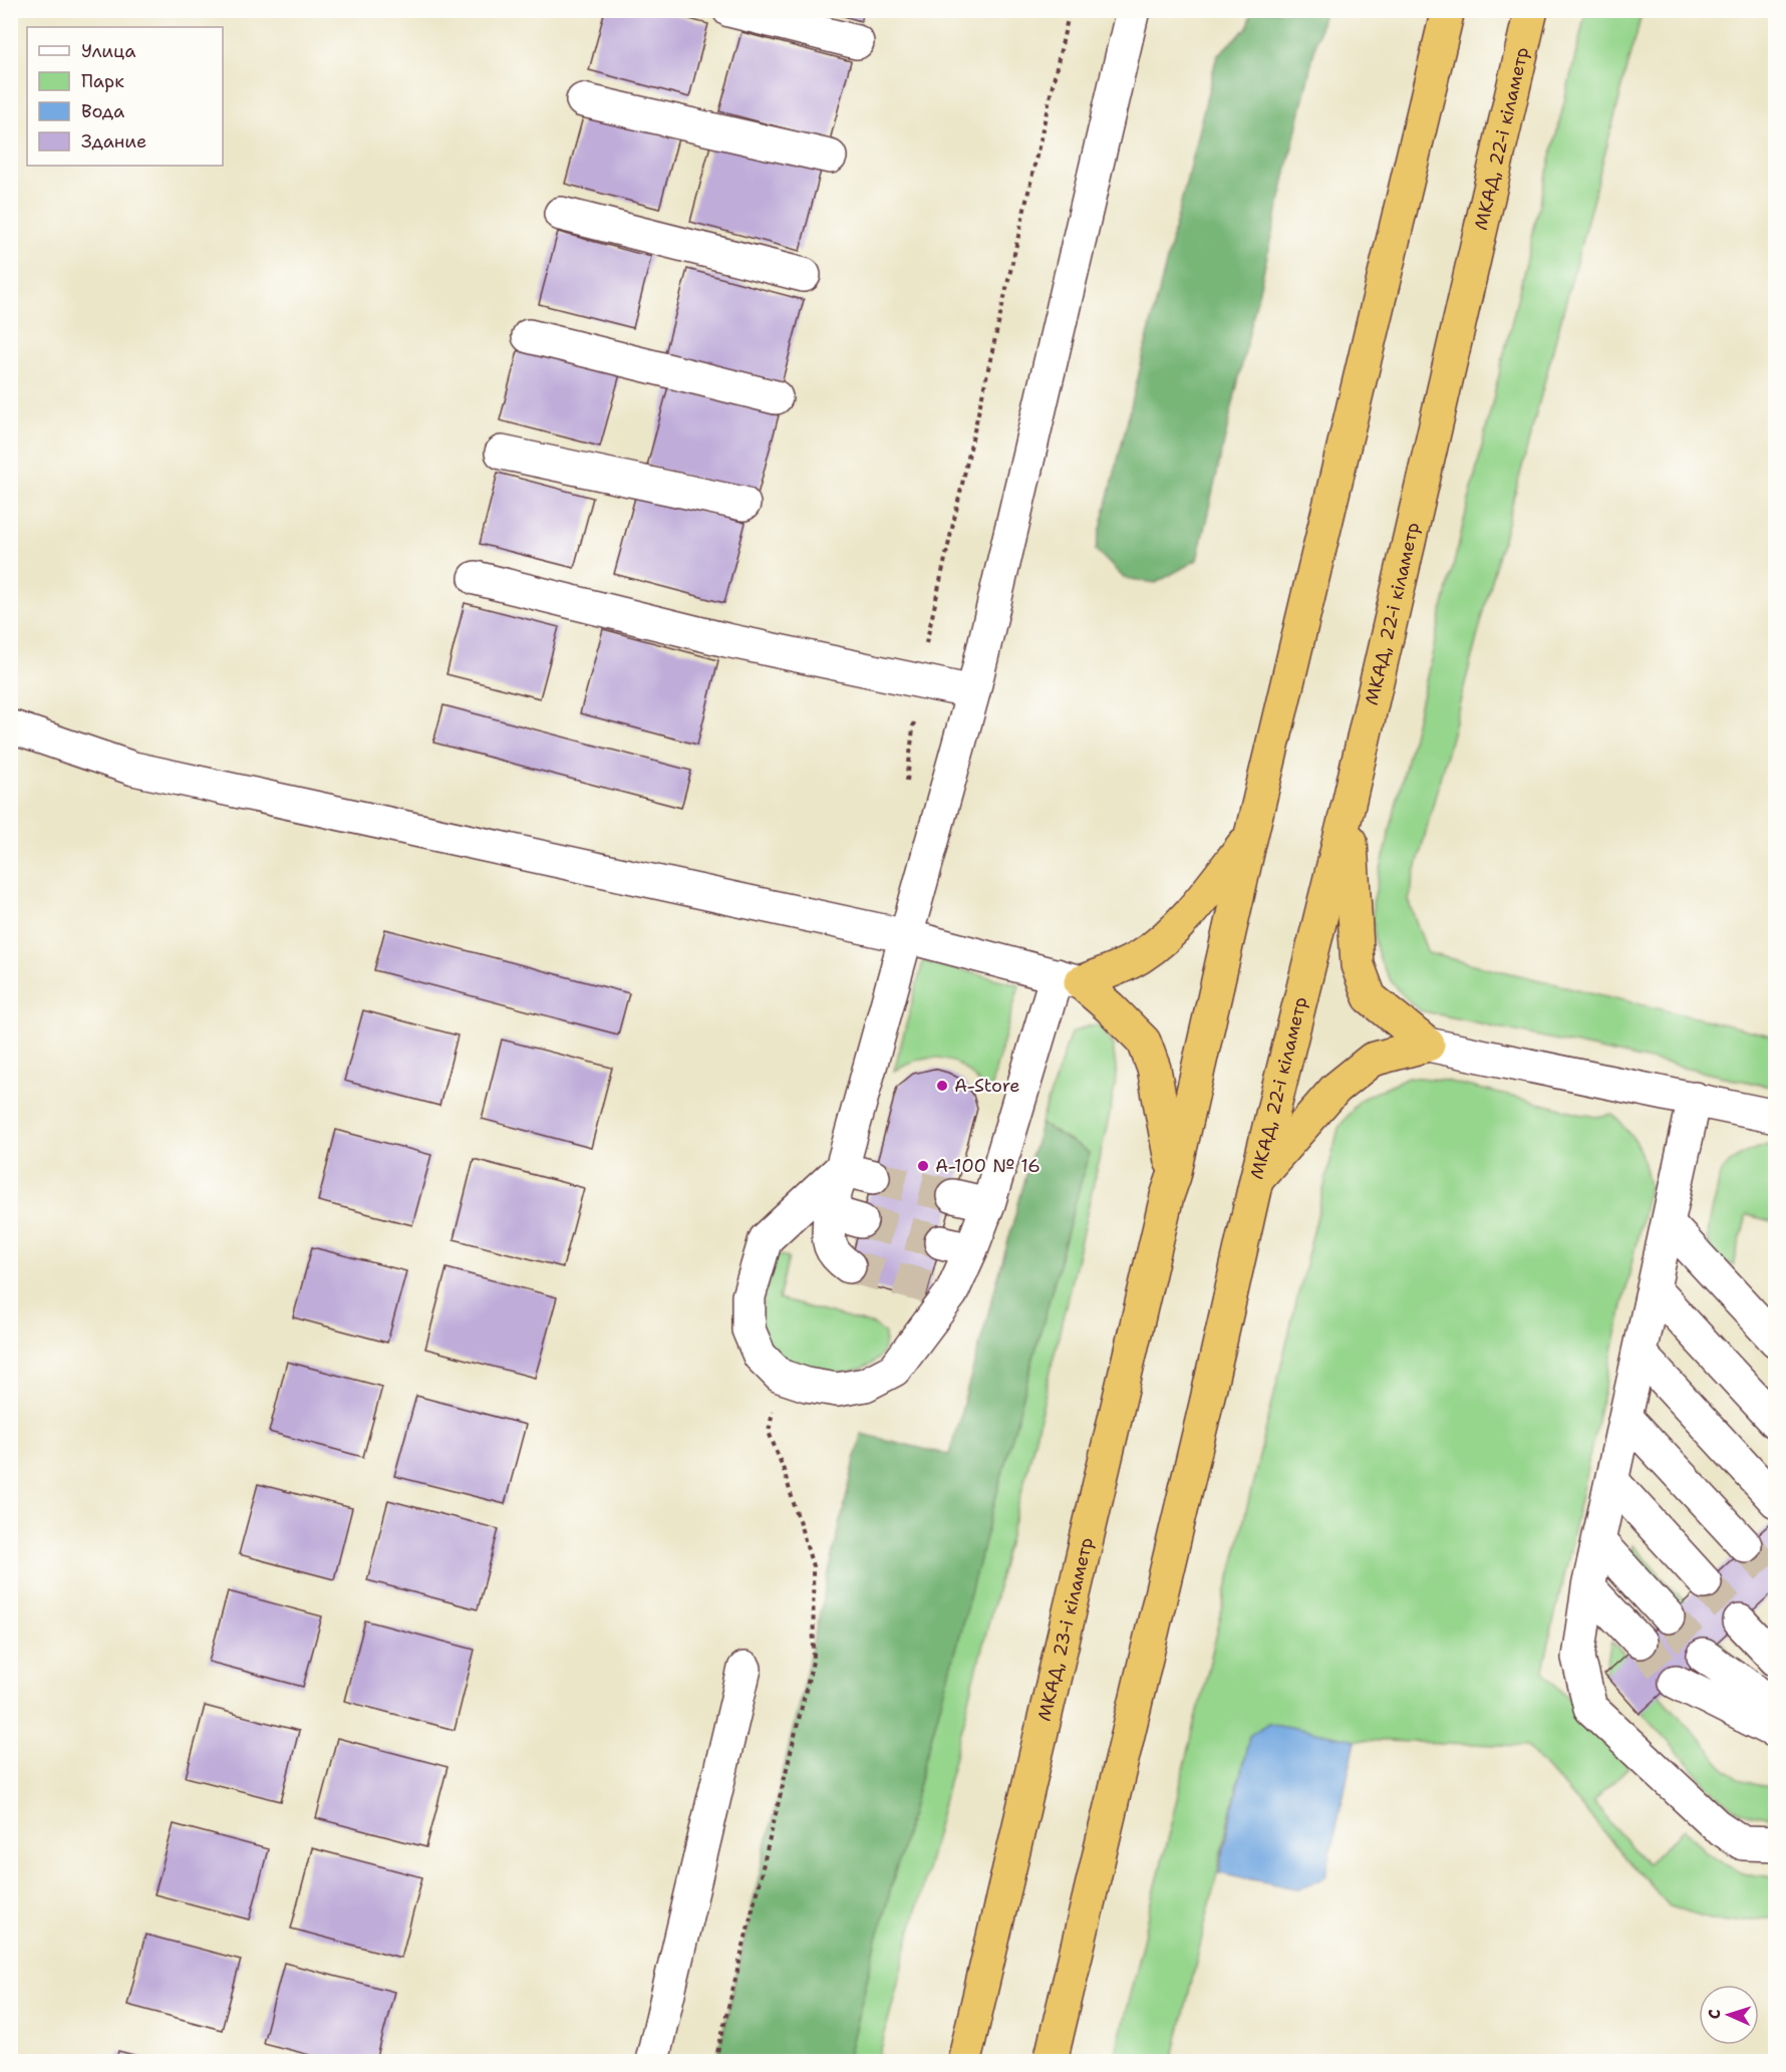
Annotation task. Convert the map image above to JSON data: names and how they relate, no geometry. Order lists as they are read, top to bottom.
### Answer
{
  "streets": {
    "highway": ["МКАД, 22-і кіламетр", "МКАД, 23-і кіламетр"]
  },
  "places": ["A-Store", "А-100 № 16"],
  "legend": [
    "Улица",
    "Парк",
    "Вода",
    "Здание"
  ],
  "north": "left"
}
